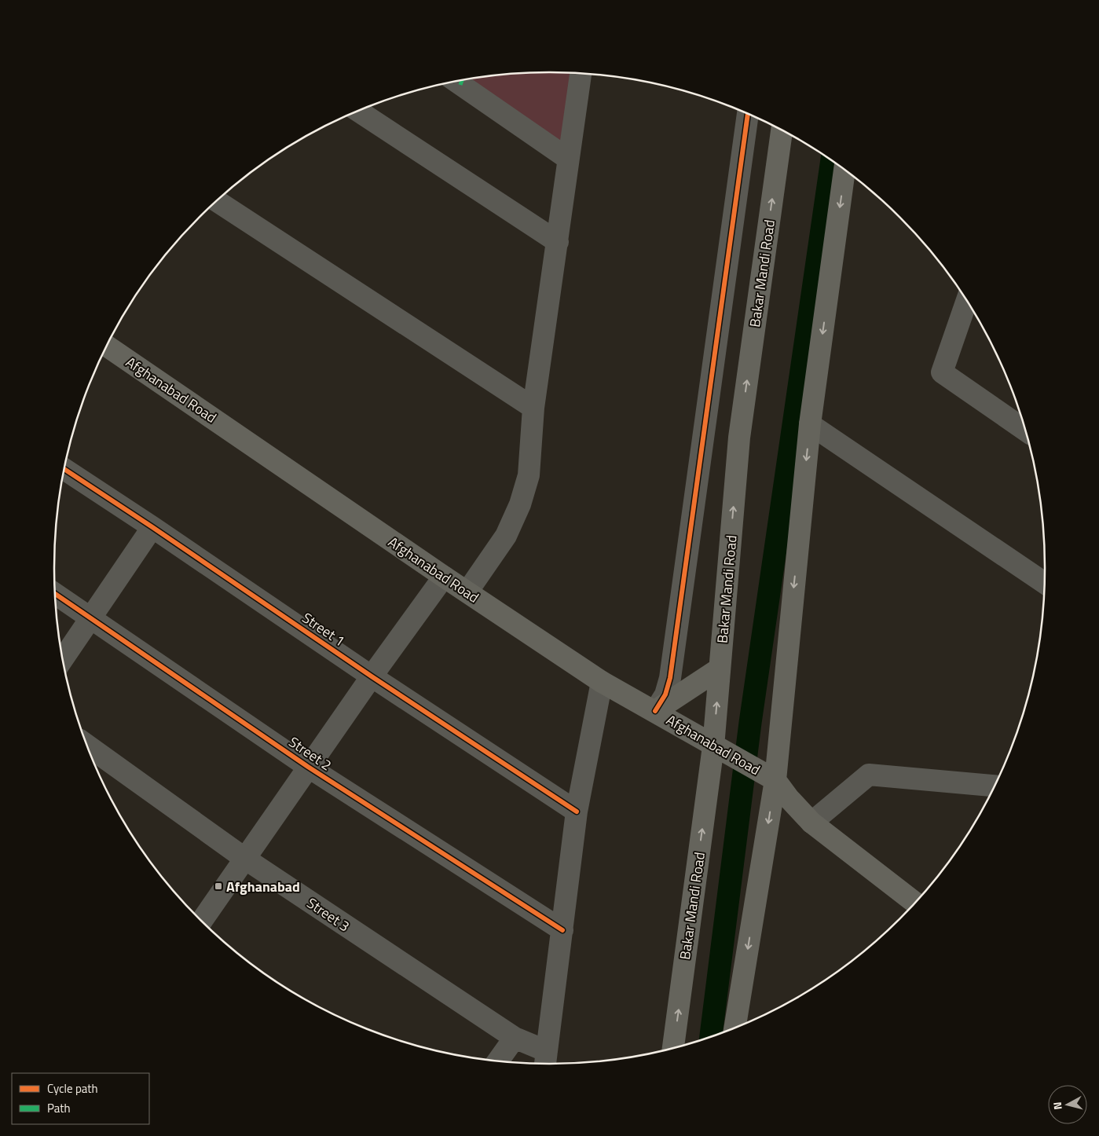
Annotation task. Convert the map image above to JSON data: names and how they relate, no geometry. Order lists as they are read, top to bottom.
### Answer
{
  "streets": {
    "main road": ["Bakar Mandi Road", "Afghanabad Road"],
    "street": ["Street 1", "Street 2", "Street 3"]
  },
  "crossings": [
    ["Bakar Mandi Road", "Afghanabad Road"]
  ],
  "places": {
    "transit": ["Afghanabad"]
  },
  "legend": ["Cycle path", "Path"],
  "north": "left"
}
